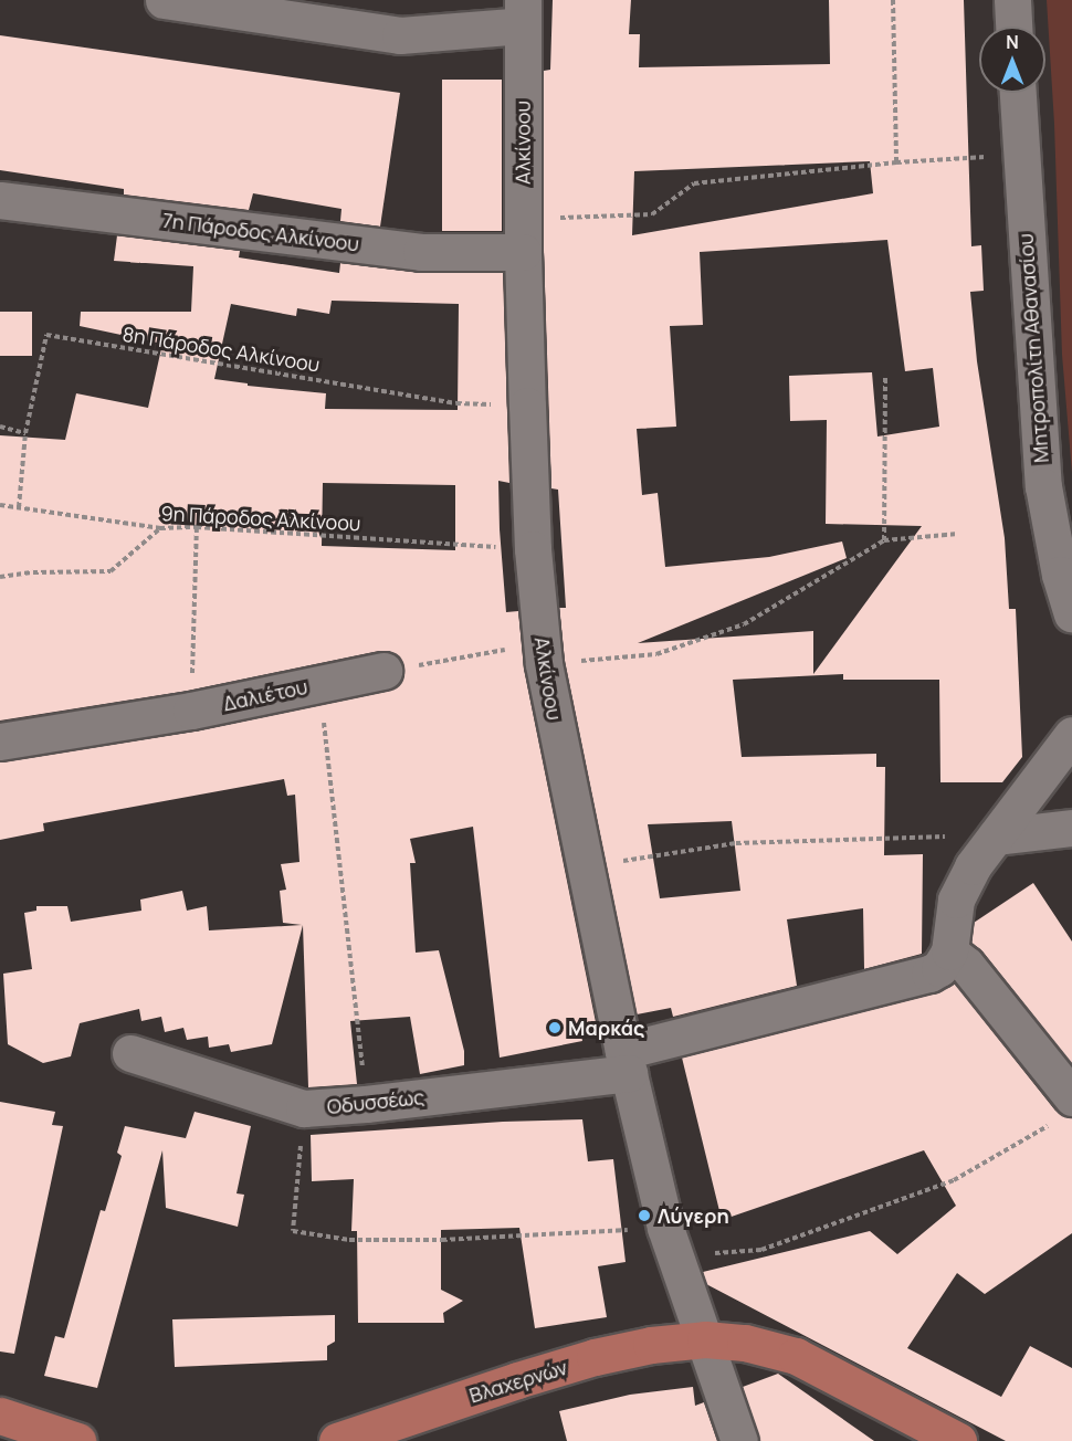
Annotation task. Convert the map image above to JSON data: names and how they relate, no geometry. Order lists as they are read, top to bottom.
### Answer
{
  "streets": {
    "main road": ["Βλαχερνών"],
    "street": [
      "Αλκίνοου",
      "7η Πάροδος Αλκίνοου",
      "Μητροπολίτη Αθανασίου",
      "Δαλιέτου",
      "Οδυσσέως"
    ],
    "path": ["8η Πάροδος Αλκίνοου", "9η Πάροδος Αλκίνοου"]
  },
  "crossings": [
    ["Αλκίνοου", "7η Πάροδος Αλκίνοου"],
    ["Αλκίνοου", "Οδυσσέως"],
    ["Αλκίνοου", "Βλαχερνών"]
  ],
  "places": ["Μαρκάς", "Λύγερη"],
  "north": "top"
}
